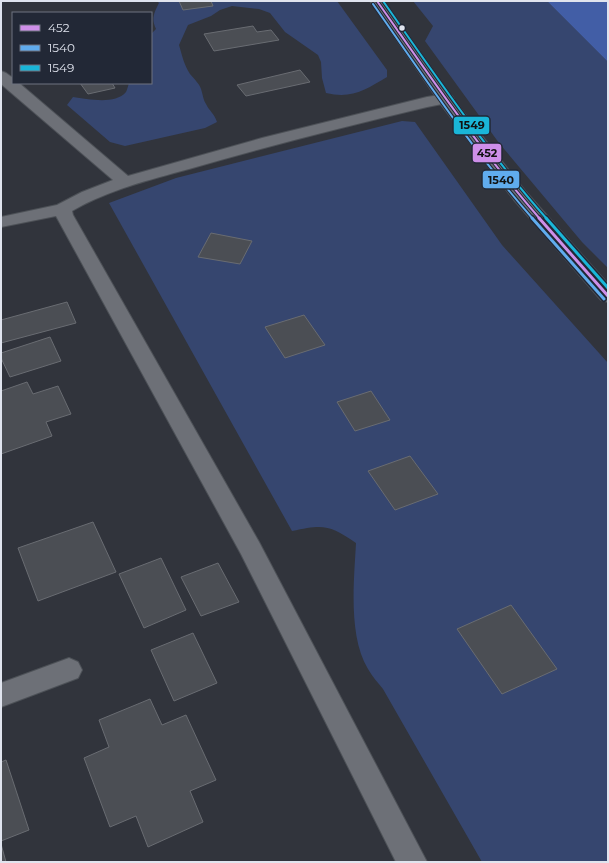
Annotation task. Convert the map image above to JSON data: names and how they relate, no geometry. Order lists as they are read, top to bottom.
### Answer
{
  "lines": ["transit line 452", "transit line 1549", "transit line 1540"],
  "legend": ["452", "1540", "1549"]
}
